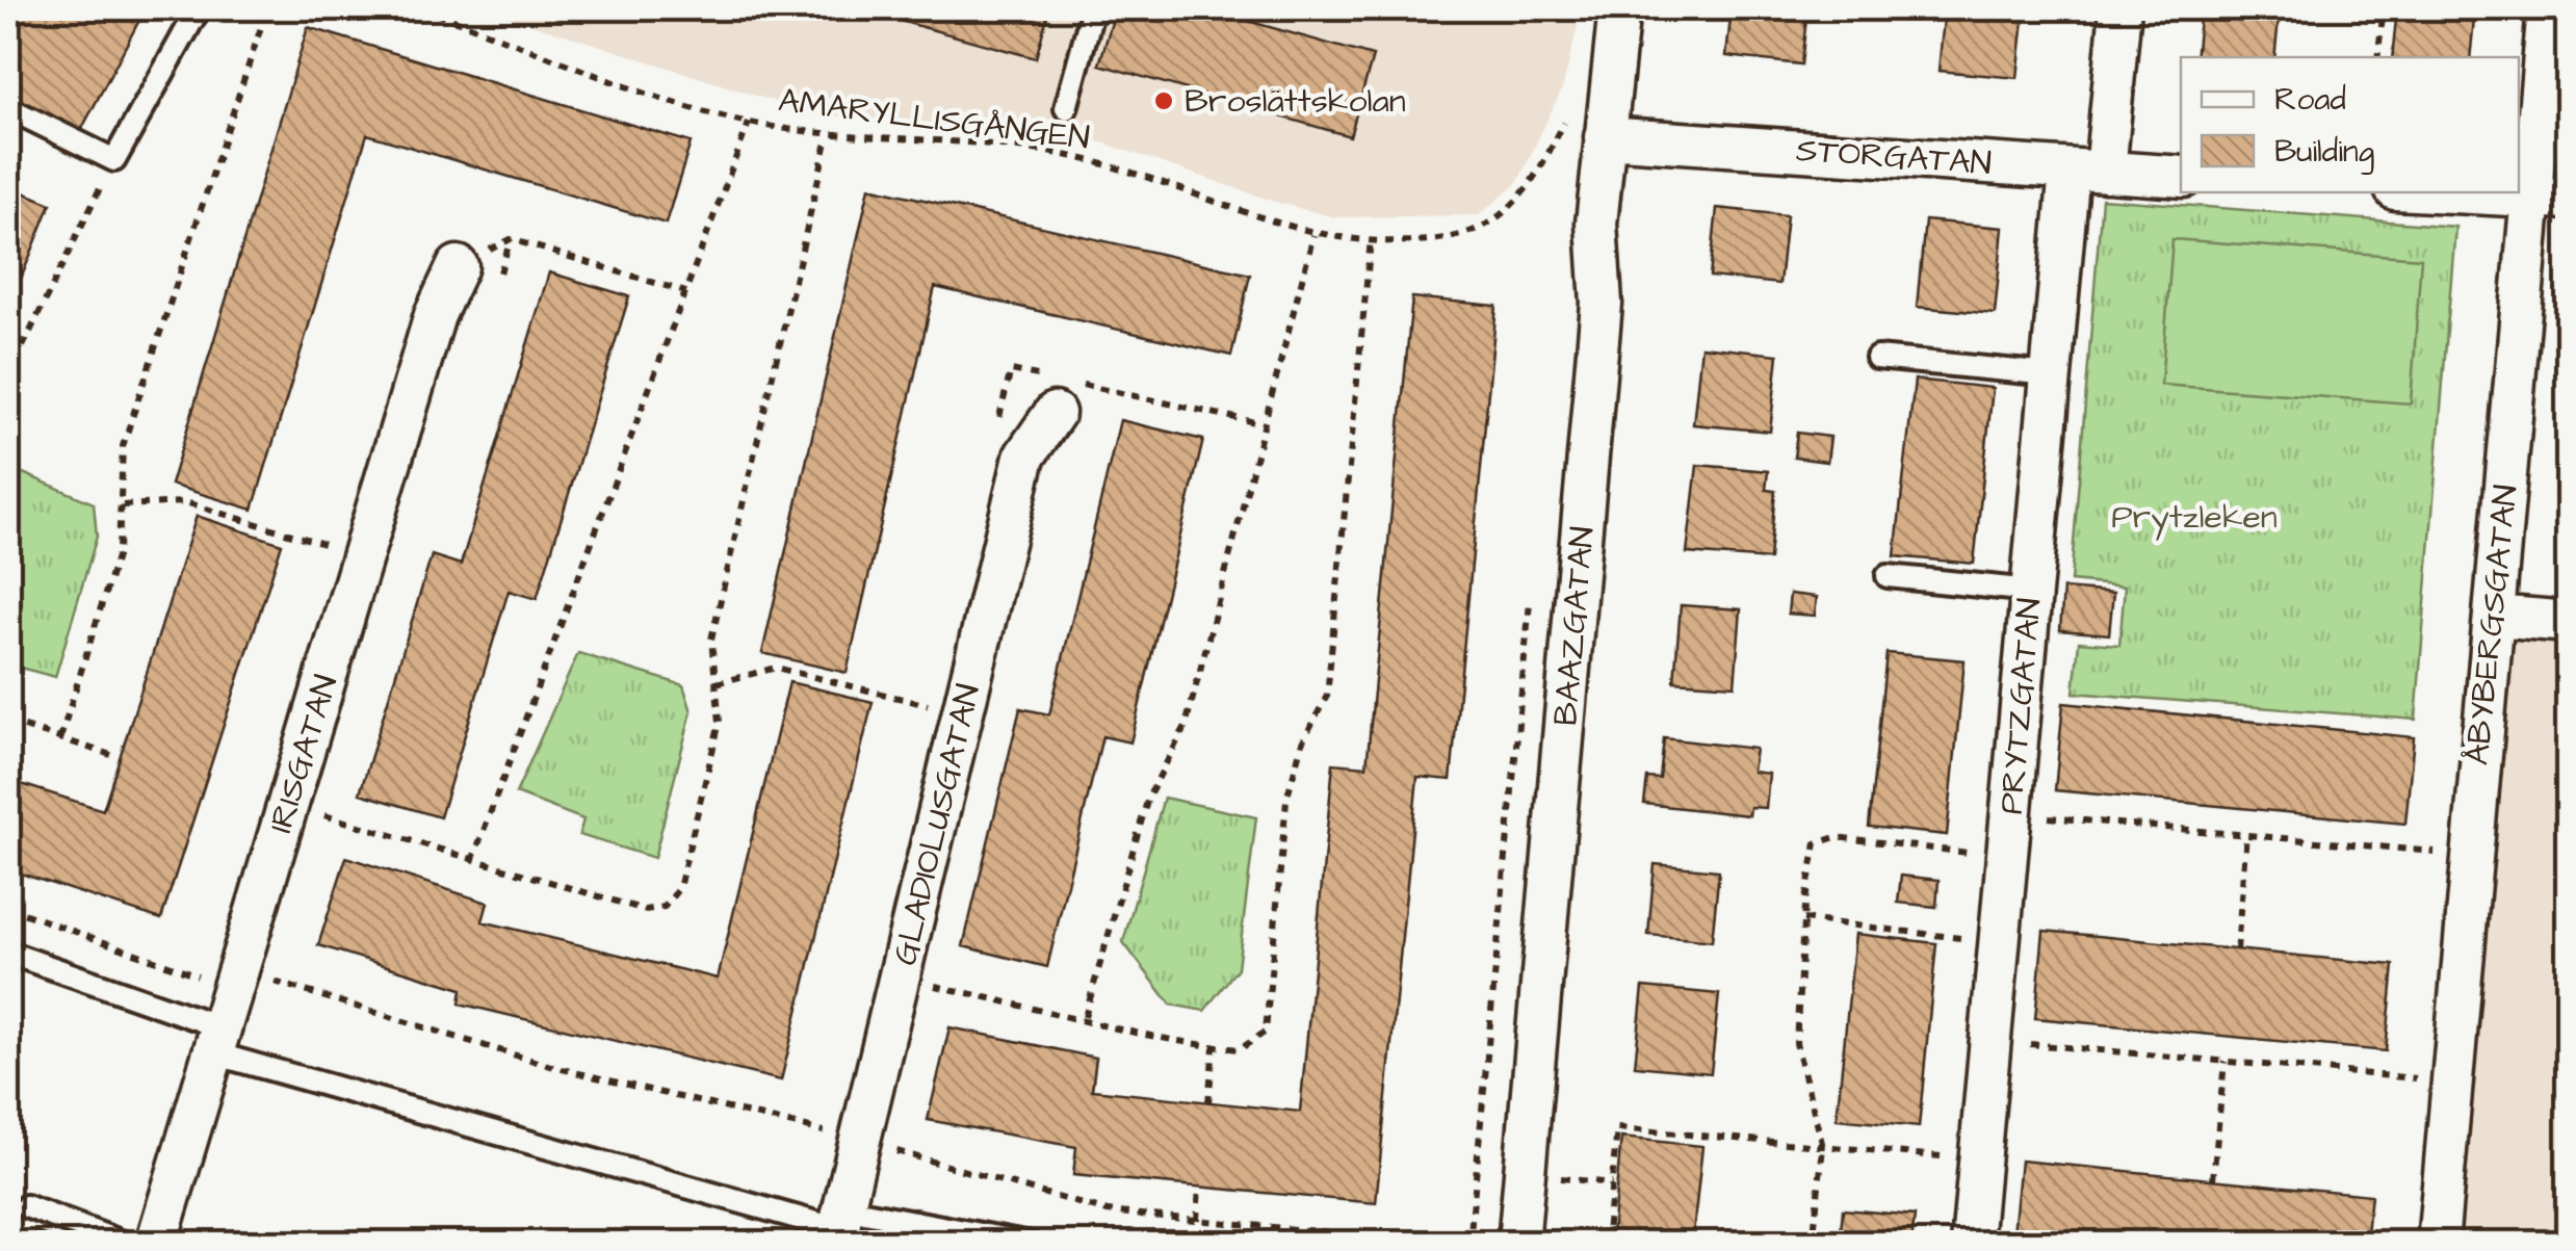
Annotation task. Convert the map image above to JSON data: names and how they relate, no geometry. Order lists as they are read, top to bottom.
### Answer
{
  "streets": {
    "street": [
      "STORGATAN",
      "ÅBYBERGSGATAN",
      "BAAZGATAN",
      "PRYTZGATAN",
      "IRISGATAN",
      "GLADIOLUSGATAN"
    ],
    "path": ["AMARYLLISGÅNGEN"]
  },
  "crossings": [
    ["AMARYLLISGÅNGEN", "STORGATAN"],
    ["AMARYLLISGÅNGEN", "BAAZGATAN"],
    ["STORGATAN", "BAAZGATAN"],
    ["STORGATAN", "PRYTZGATAN"]
  ],
  "parks": ["Prytzleken"],
  "places": ["Broslättskolan"],
  "legend": ["Road", "Building"]
}
